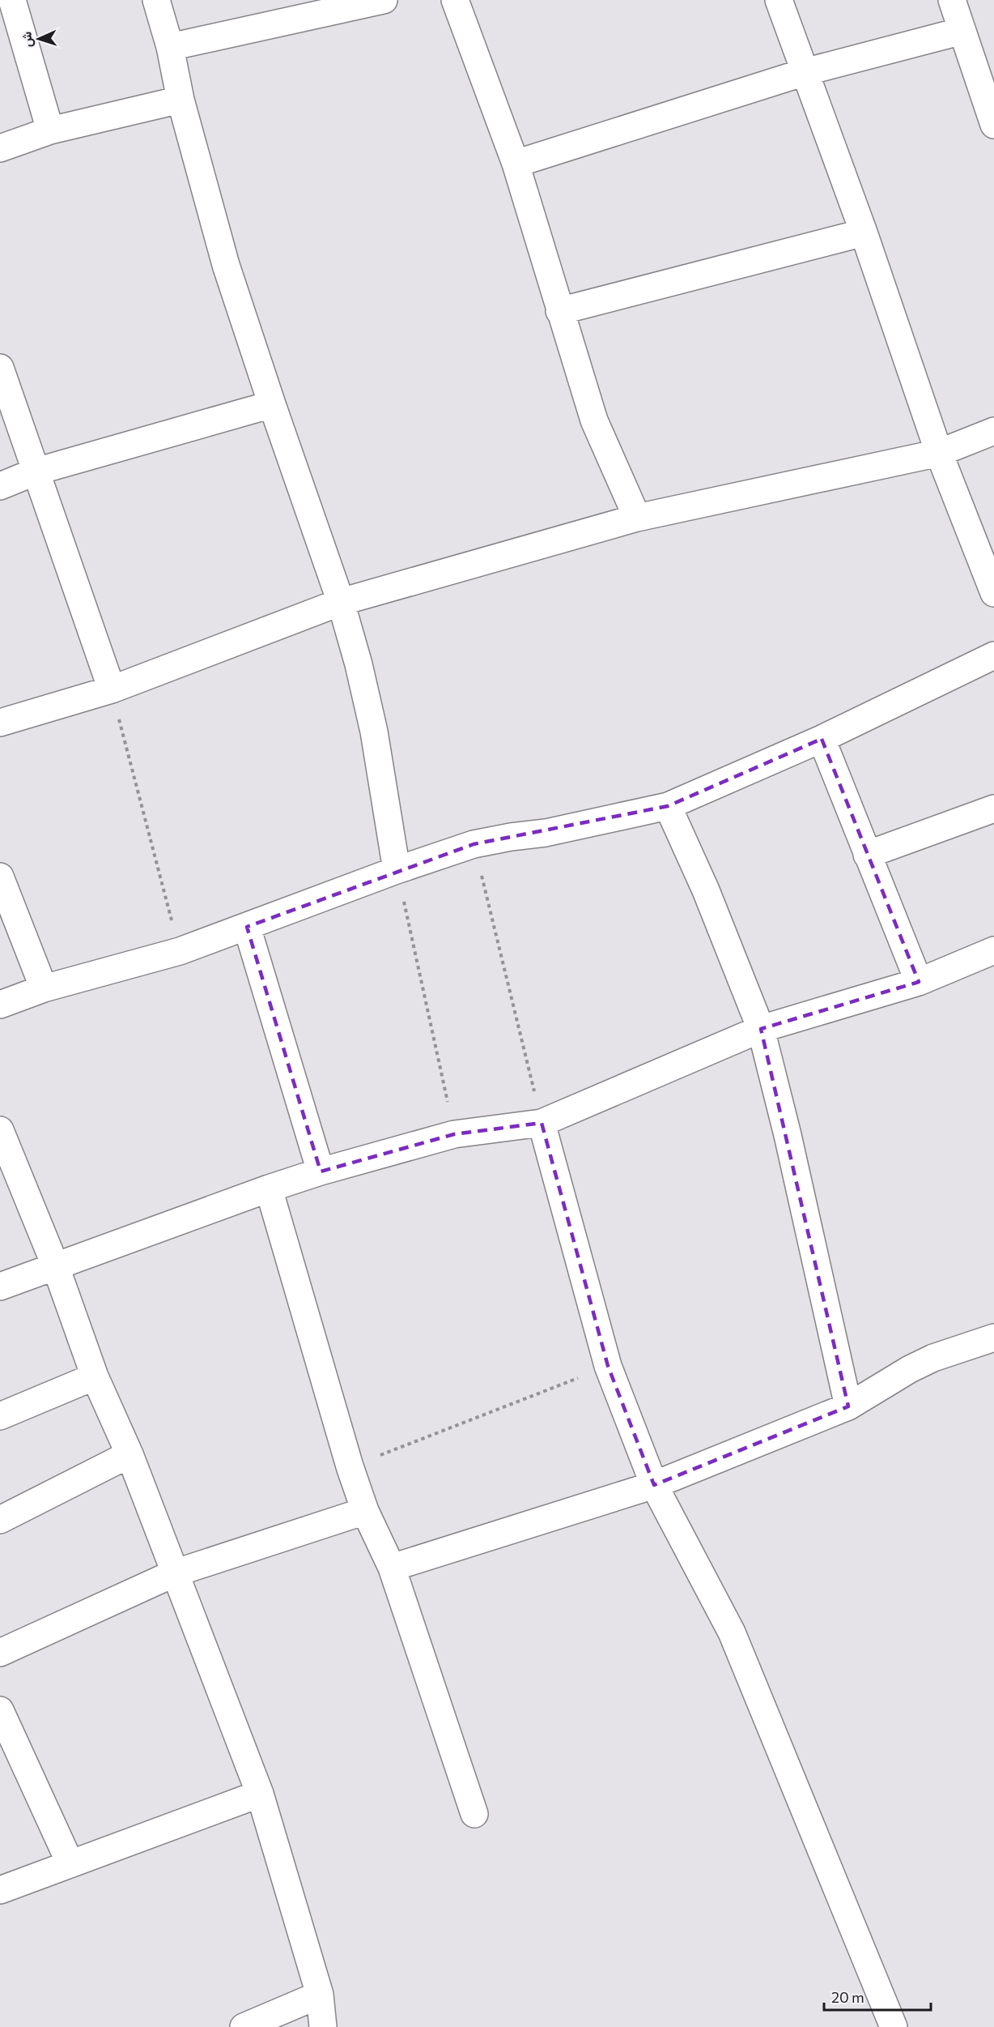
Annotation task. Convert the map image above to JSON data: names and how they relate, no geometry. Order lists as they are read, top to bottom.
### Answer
{
  "scale_bar": "20 m",
  "north": "left"
}
